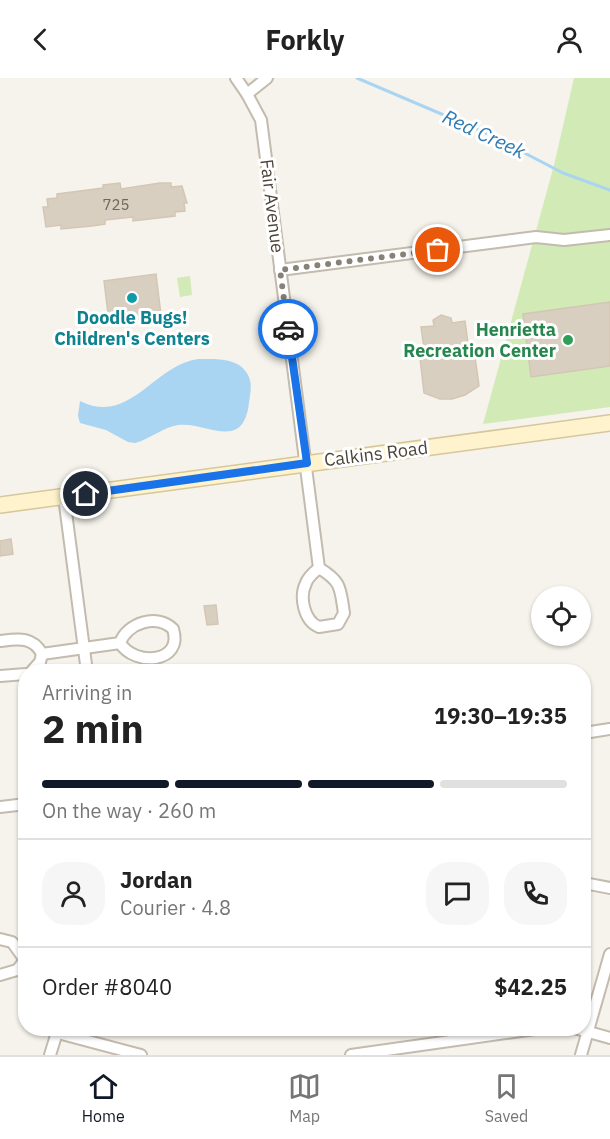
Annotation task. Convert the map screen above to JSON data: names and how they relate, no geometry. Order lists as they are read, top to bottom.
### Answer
{
  "streets": {
    "main road": ["Calkins Road"],
    "street": ["Fair Avenue"]
  },
  "crossings": [
    ["Fair Avenue", "Calkins Road"]
  ],
  "water": ["Red Creek"],
  "places": ["Doodle Bugs! Children's Centers", "Henrietta Recreation Center"],
  "house_numbers": ["725"],
  "page": {
    "header": "Forkly",
    "heading": ["2 min", "Arriving in", "19:30–19:35"],
    "panel": [
      "Jordan",
      "Courier · 4.8",
      "Order #8040",
      "$42.25"
    ],
    "bar": "On the way · 260 m",
    "tabs": ["Home", "Map", "Saved"]
  }
}
